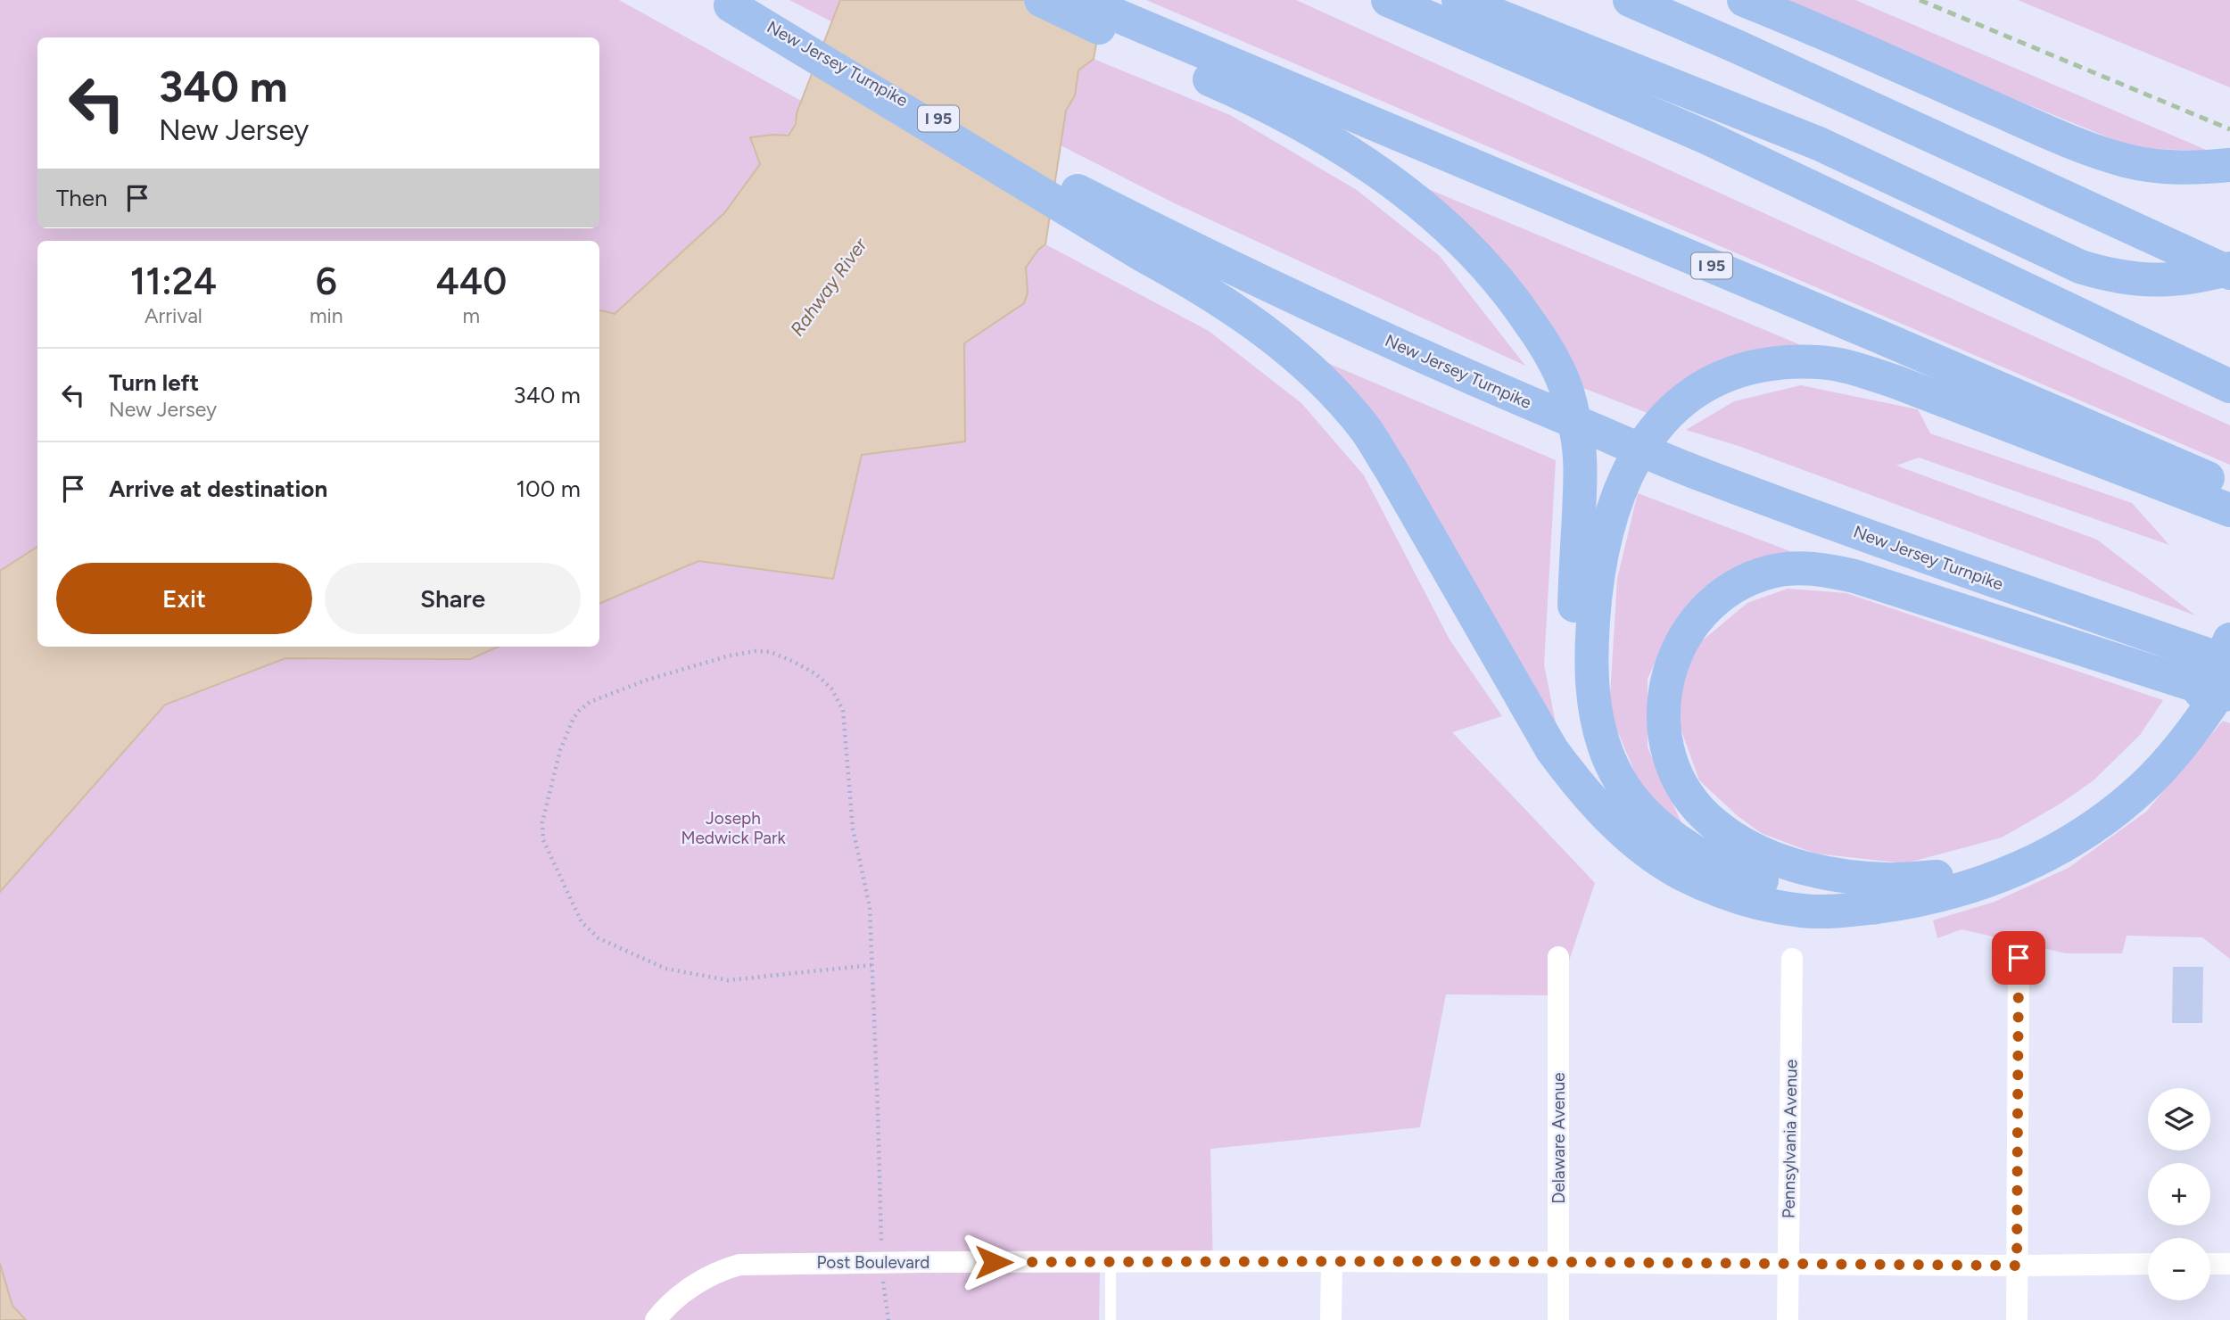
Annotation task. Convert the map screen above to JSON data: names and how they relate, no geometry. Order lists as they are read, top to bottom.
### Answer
{
  "streets": {
    "highway": ["New Jersey Turnpike", "I 95"],
    "street": ["Delaware Avenue", "Pennsylvania Avenue", "Post Boulevard"]
  },
  "crossings": [
    ["Delaware Avenue", "Post Boulevard"],
    ["Pennsylvania Avenue", "Post Boulevard"]
  ],
  "water": ["Rahway River"],
  "parks": ["Joseph Medwick Park"],
  "page": {
    "turn": ["340 m", "New Jersey"],
    "then": "Then",
    "eta": [
      "11:24",
      "Arrival",
      "6",
      "min",
      "440",
      "m"
    ],
    "list": [
      {
        "name": "Turn left",
        "note": "New Jersey",
        "value": "340 m"
      },
      {
        "name": "Arrive at destination",
        "value": "100 m"
      }
    ],
    "buttons": ["Exit", "Share"],
    "map_buttons": ["+", "−"]
  }
}
